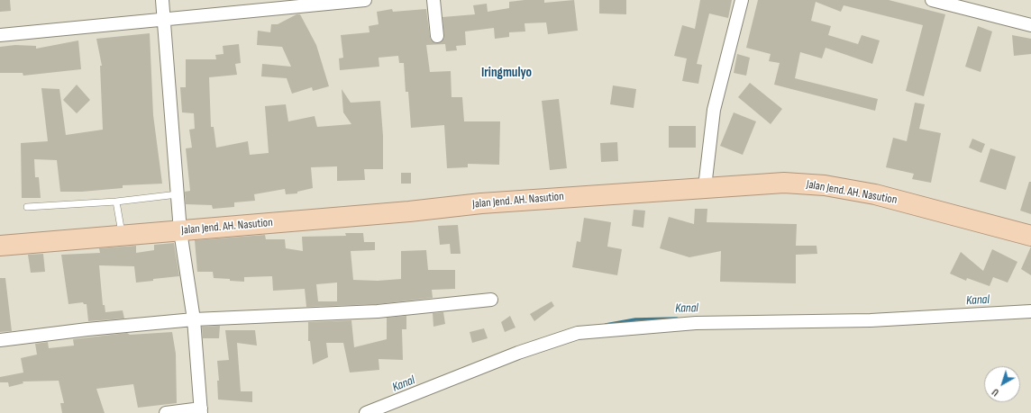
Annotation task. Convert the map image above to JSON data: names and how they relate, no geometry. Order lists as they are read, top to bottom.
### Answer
{
  "streets": {
    "highway": ["Jalan Jend. AH. Nasution"]
  },
  "districts": ["Iringmulyo"],
  "water": ["Kanal"],
  "north": "bottom left"
}
